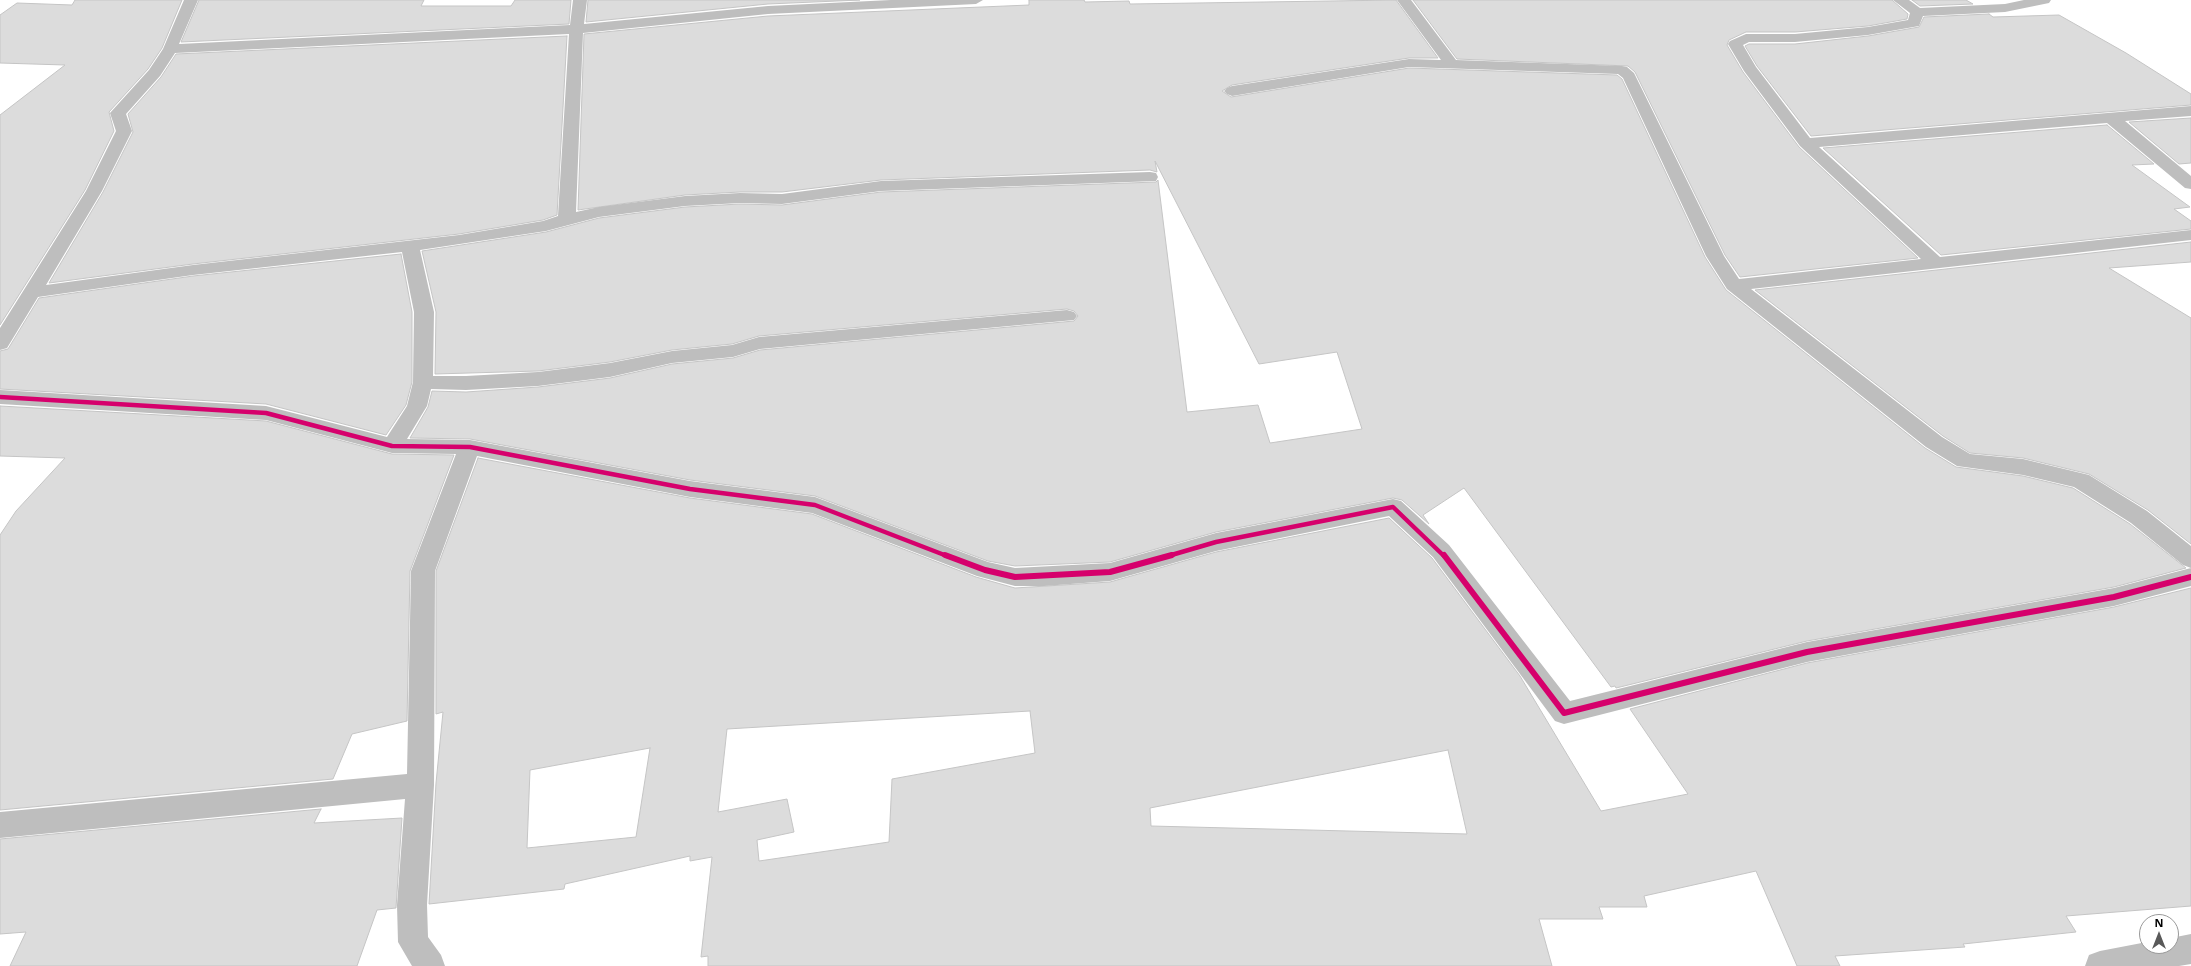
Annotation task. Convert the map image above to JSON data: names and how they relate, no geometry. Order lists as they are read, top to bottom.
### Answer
{
  "north": "top"
}
